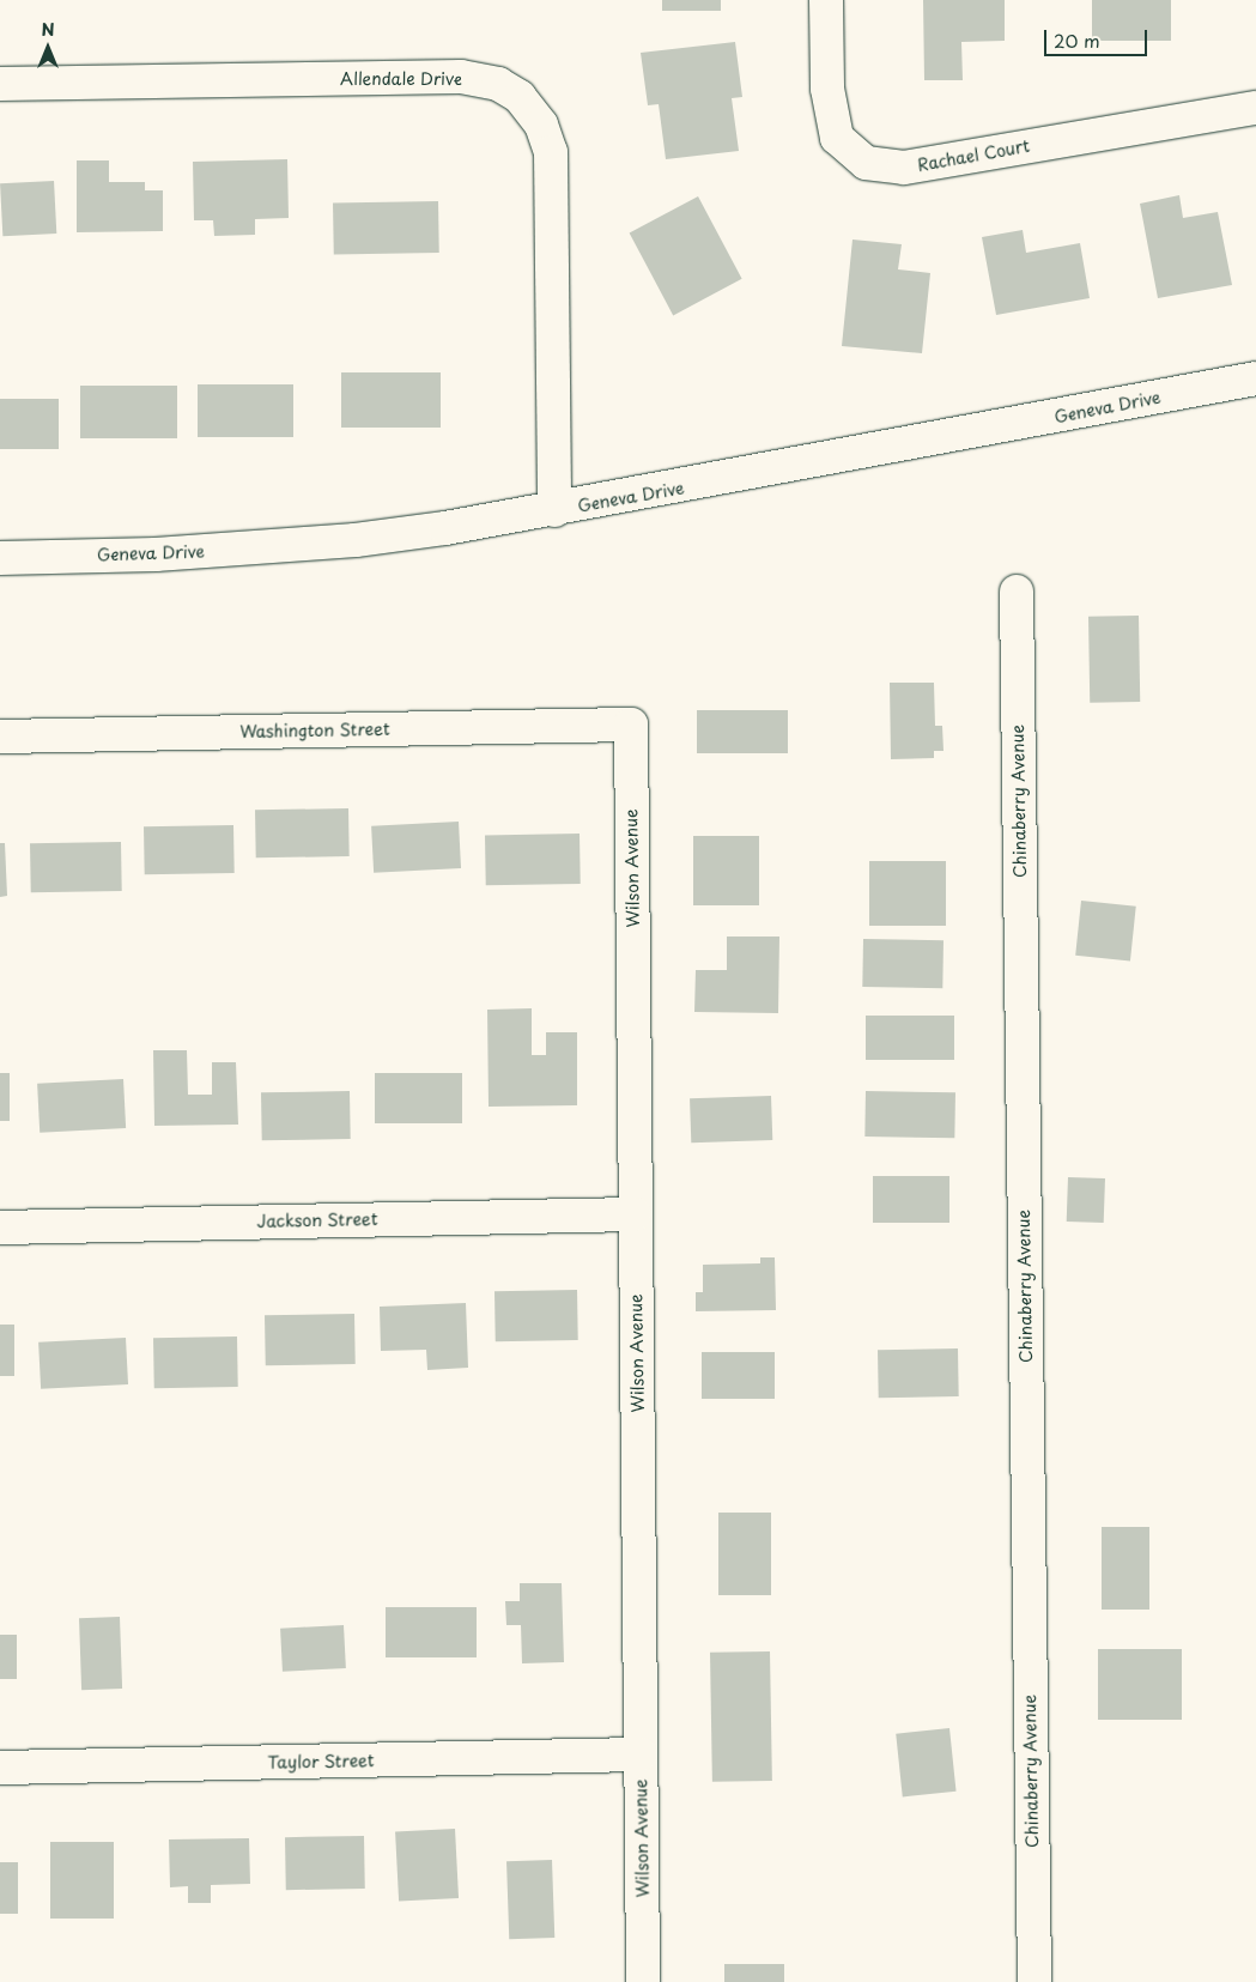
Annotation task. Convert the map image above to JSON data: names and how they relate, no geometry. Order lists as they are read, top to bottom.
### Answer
{
  "streets": {
    "street": [
      "Allendale Drive",
      "Rachael Court",
      "Geneva Drive",
      "Washington Street",
      "Chinaberry Avenue",
      "Wilson Avenue",
      "Jackson Street",
      "Taylor Street"
    ]
  },
  "crossings": [
    ["Allendale Drive", "Geneva Drive"],
    ["Washington Street", "Wilson Avenue"],
    ["Wilson Avenue", "Jackson Street"],
    ["Wilson Avenue", "Taylor Street"]
  ],
  "scale_bar": "20 m",
  "north": "top"
}
